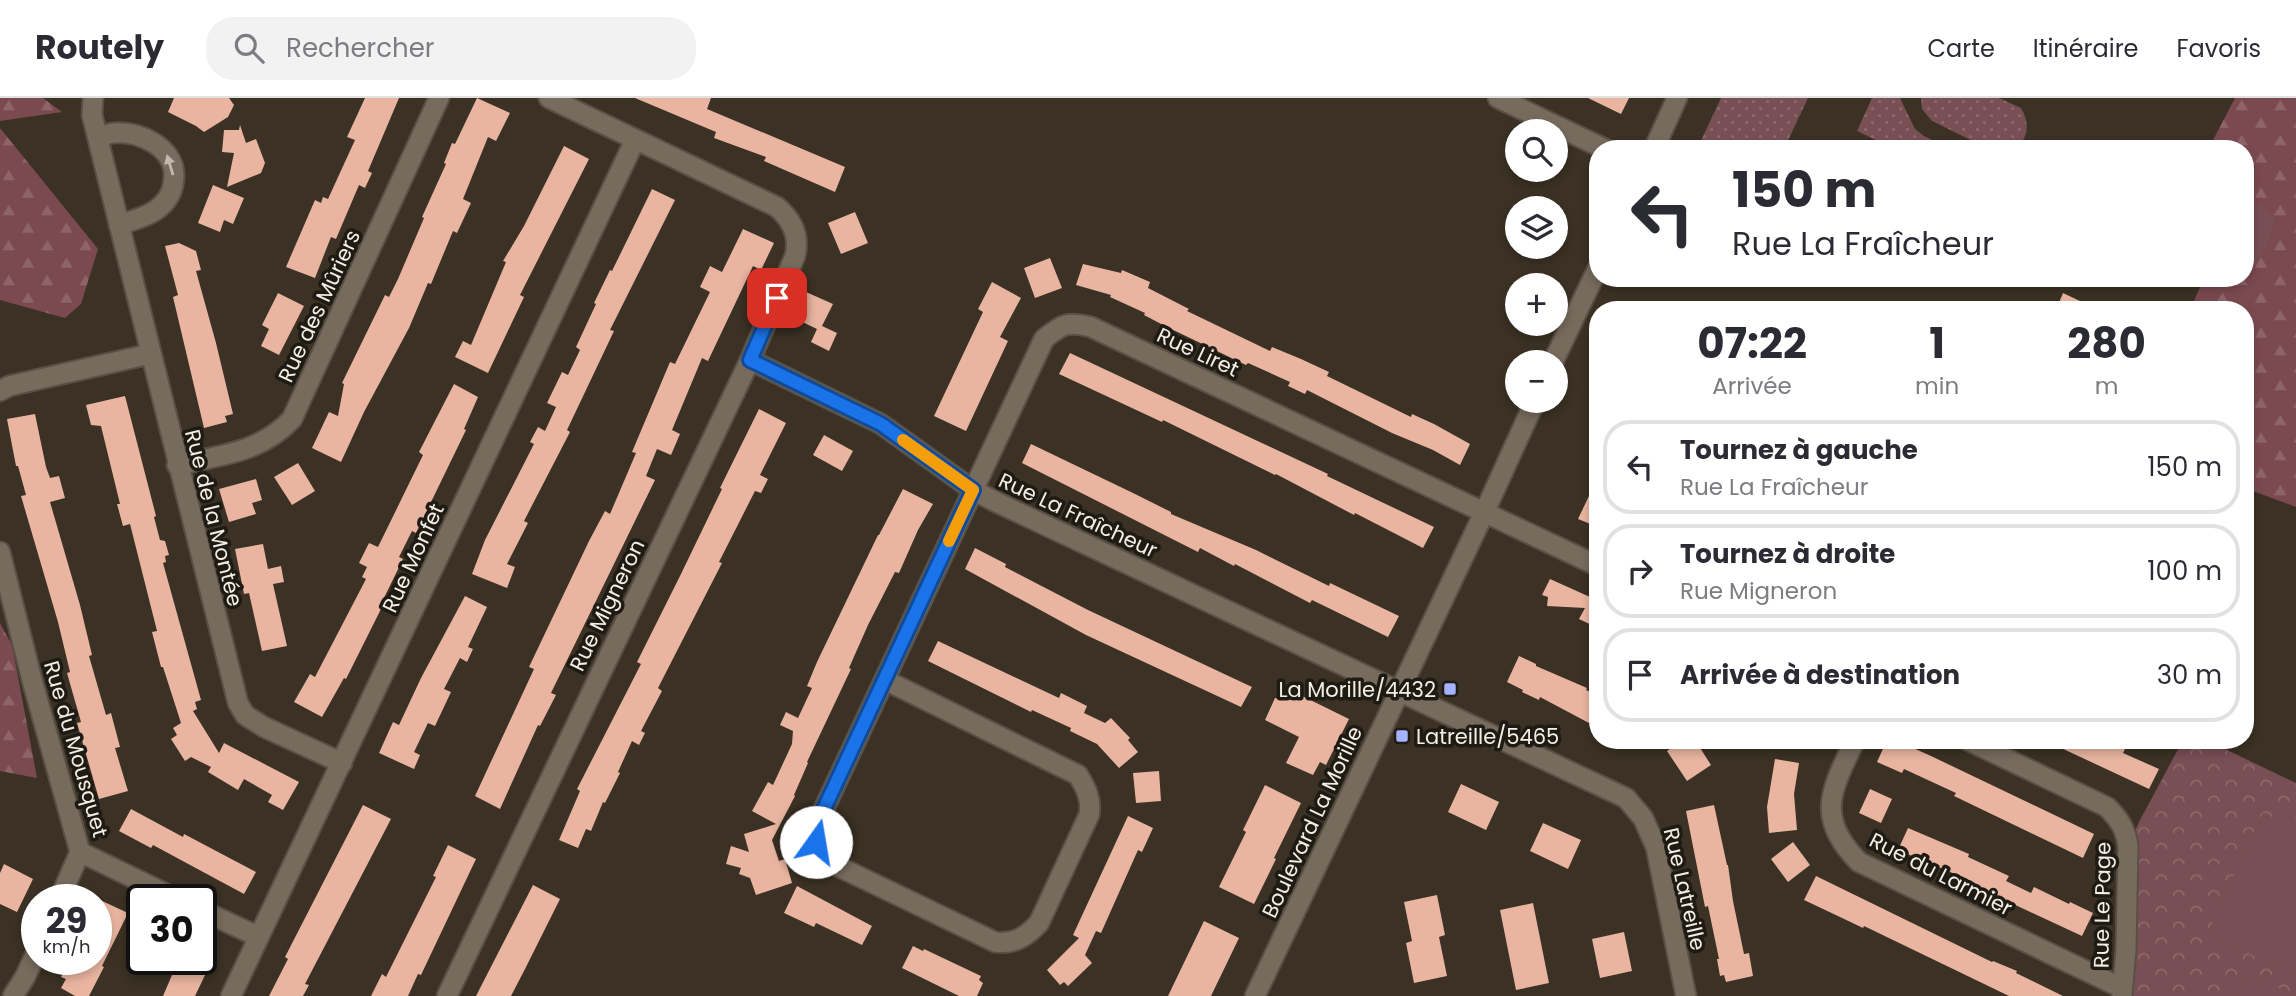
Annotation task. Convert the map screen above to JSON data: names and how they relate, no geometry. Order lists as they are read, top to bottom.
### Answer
{
  "streets": {
    "street": [
      "Rue des Mûriers",
      "Rue Liret",
      "Rue La Fraîcheur",
      "Rue de la Montée",
      "Rue Monfet",
      "Rue Migneron",
      "Rue du Mousquet",
      "Boulevard La Morille",
      "Rue du Larmier",
      "Rue Latreille",
      "Rue Le Page"
    ]
  },
  "crossings": [
    ["Rue des Mûriers", "Rue de la Montée"],
    ["Rue Liret", "Rue La Fraîcheur"],
    ["Rue Liret", "Boulevard La Morille"],
    ["Rue La Fraîcheur", "Rue Migneron"],
    ["Rue La Fraîcheur", "Boulevard La Morille"],
    ["Rue La Fraîcheur", "Rue Latreille"],
    ["Rue de la Montée", "Rue Monfet"],
    ["Rue Monfet", "Rue Migneron"],
    ["Boulevard La Morille", "Rue Latreille"],
    ["Rue du Larmier", "Rue Le Page"]
  ],
  "places": {
    "transit": ["La Morille/4432", "Latreille/5465"]
  },
  "page": {
    "header": "Routely",
    "search": "Rechercher",
    "nav": ["Carte", "Itinéraire", "Favoris"],
    "map_buttons": ["+", "−"],
    "turn": ["150 m", "Rue La Fraîcheur"],
    "eta": [
      "07:22",
      "Arrivée",
      "1",
      "min",
      "280",
      "m"
    ],
    "list": [
      {
        "name": "Tournez à gauche",
        "note": "Rue La Fraîcheur",
        "value": "150 m"
      },
      {
        "name": "Tournez à droite",
        "note": "Rue Migneron",
        "value": "100 m"
      },
      {
        "name": "Arrivée à destination",
        "value": "30 m"
      }
    ],
    "speed": "29 km/h",
    "limit": "30"
  }
}
